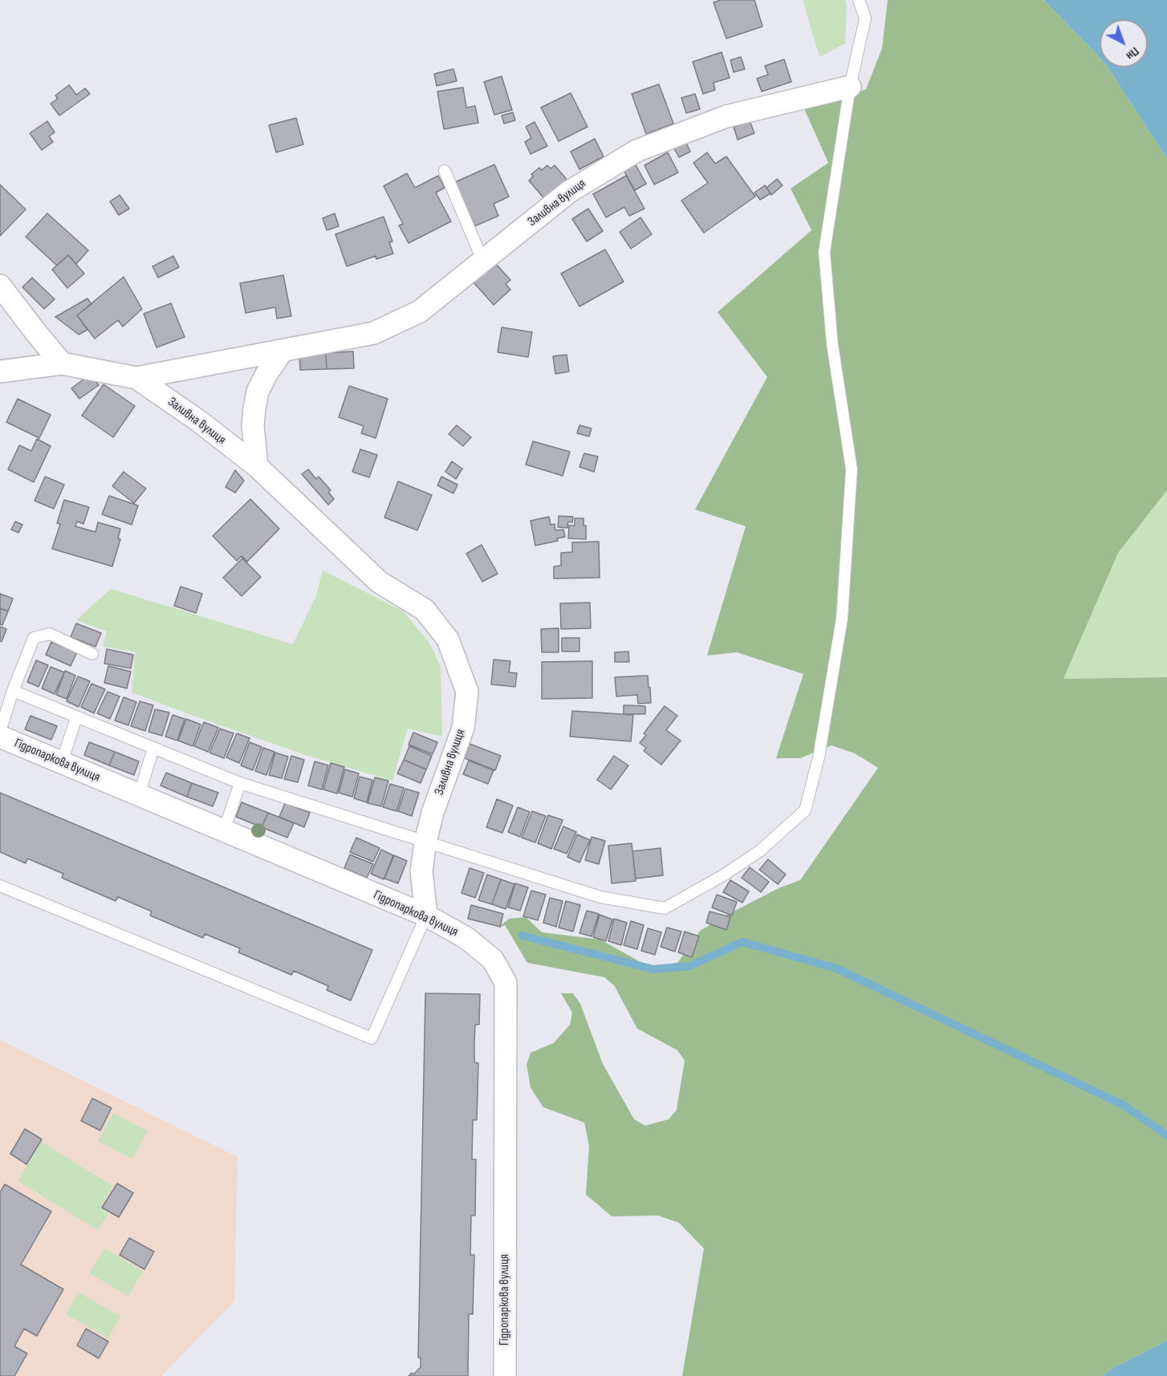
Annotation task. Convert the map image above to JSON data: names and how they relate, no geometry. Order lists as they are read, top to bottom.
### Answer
{
  "streets": {
    "street": ["Заливна вулиця", "Гідропаркова вулиця"]
  },
  "crossings": [
    ["Заливна вулиця", "Гідропаркова вулиця"]
  ],
  "north": "bottom right"
}
